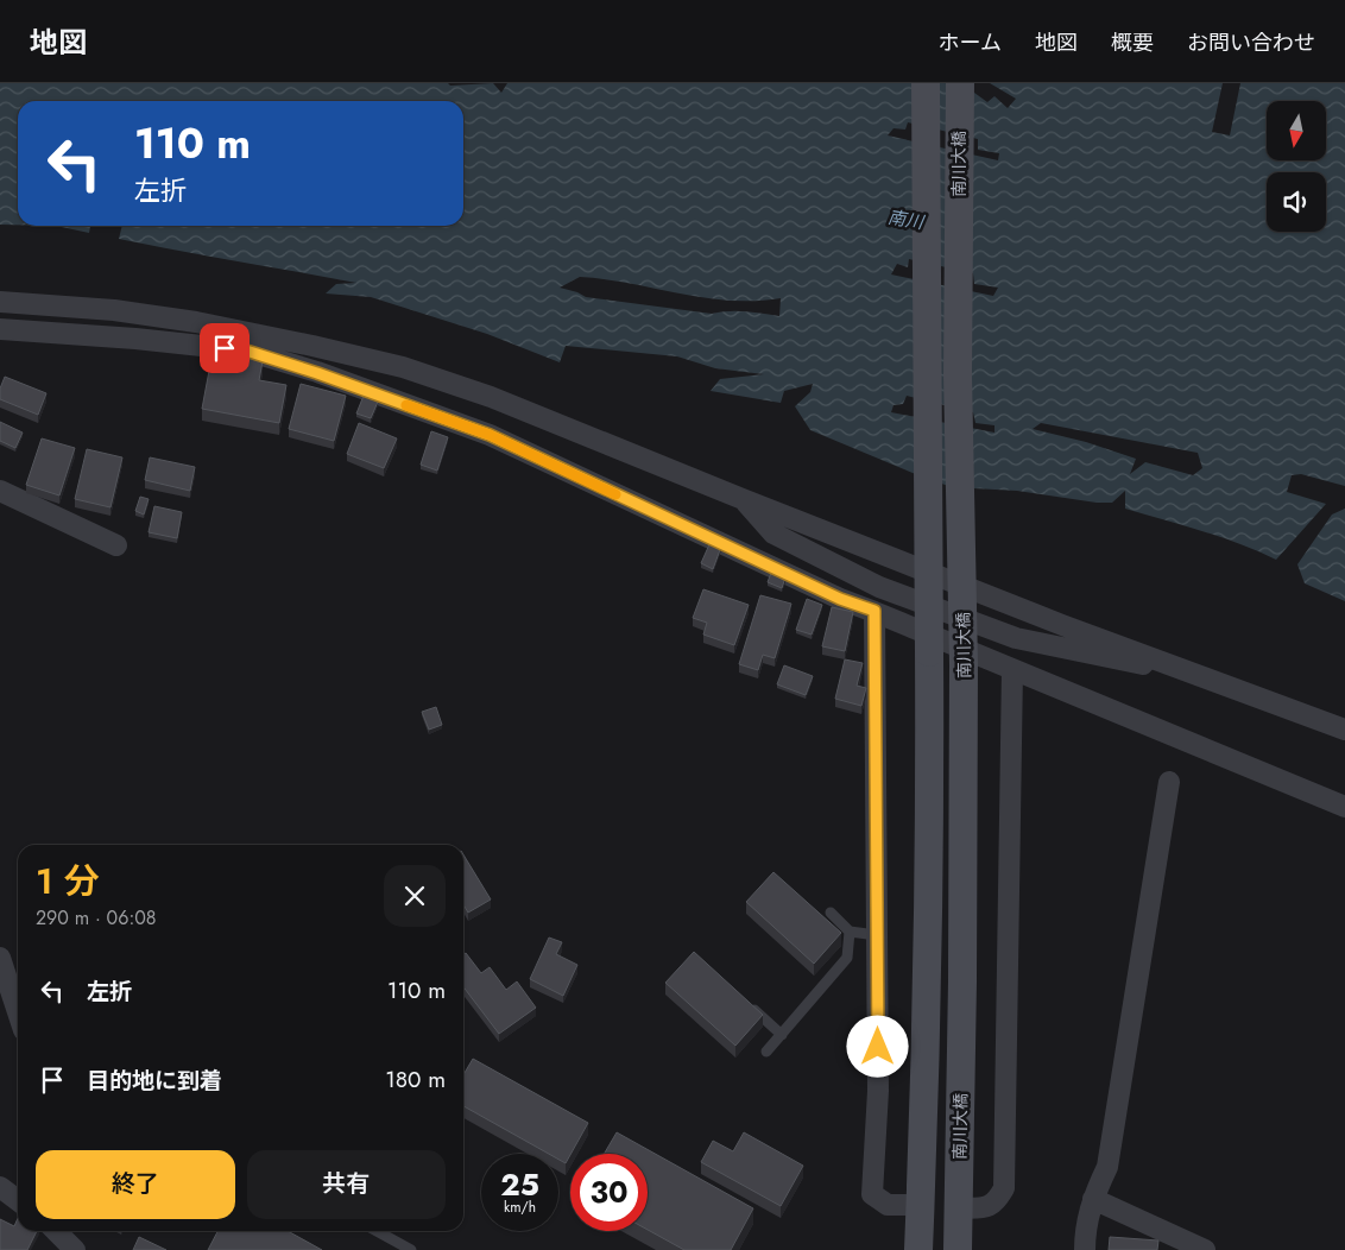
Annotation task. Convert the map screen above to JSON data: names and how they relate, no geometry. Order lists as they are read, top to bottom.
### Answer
{
  "streets": {
    "street": ["南川大橋"]
  },
  "water": ["南川"],
  "north": "bottom",
  "page": {
    "header": "地図",
    "nav": [
      "ホーム",
      "地図",
      "概要",
      "お問い合わせ"
    ],
    "turn": ["110 m", "左折"],
    "heading": ["1 分", "290 m · 06:08"],
    "list": [
      {
        "name": "左折",
        "value": "110 m"
      },
      {
        "name": "目的地に到着",
        "value": "180 m"
      }
    ],
    "buttons": ["終了", "共有"],
    "speed": "25 km/h",
    "limit": "30"
  }
}
